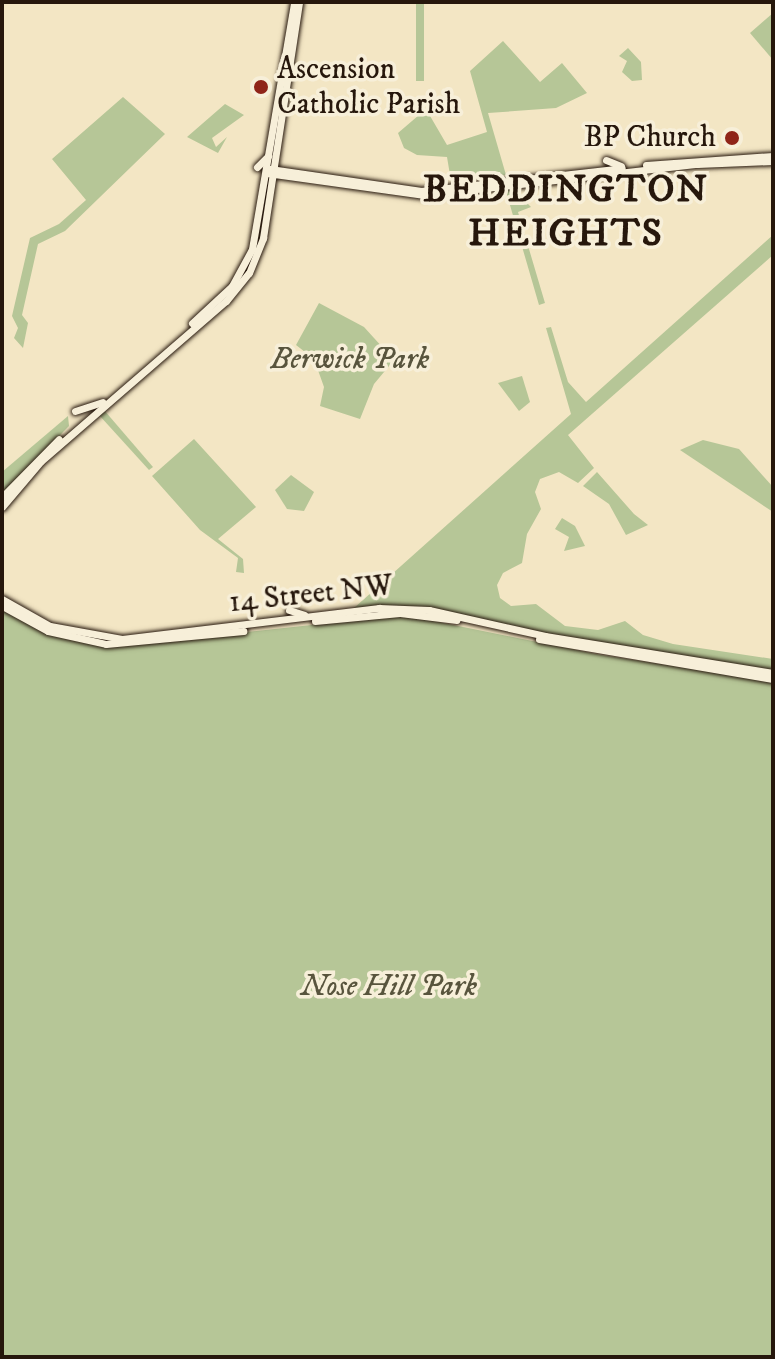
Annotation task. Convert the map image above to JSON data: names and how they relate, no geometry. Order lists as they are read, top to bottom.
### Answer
{
  "streets": {
    "main road": ["14 Street NW"]
  },
  "districts": ["BEDDINGTON HEIGHTS"],
  "parks": ["Berwick Park", "Nose Hill Park"],
  "places": ["Ascension Catholic Parish", "BP Church"]
}
